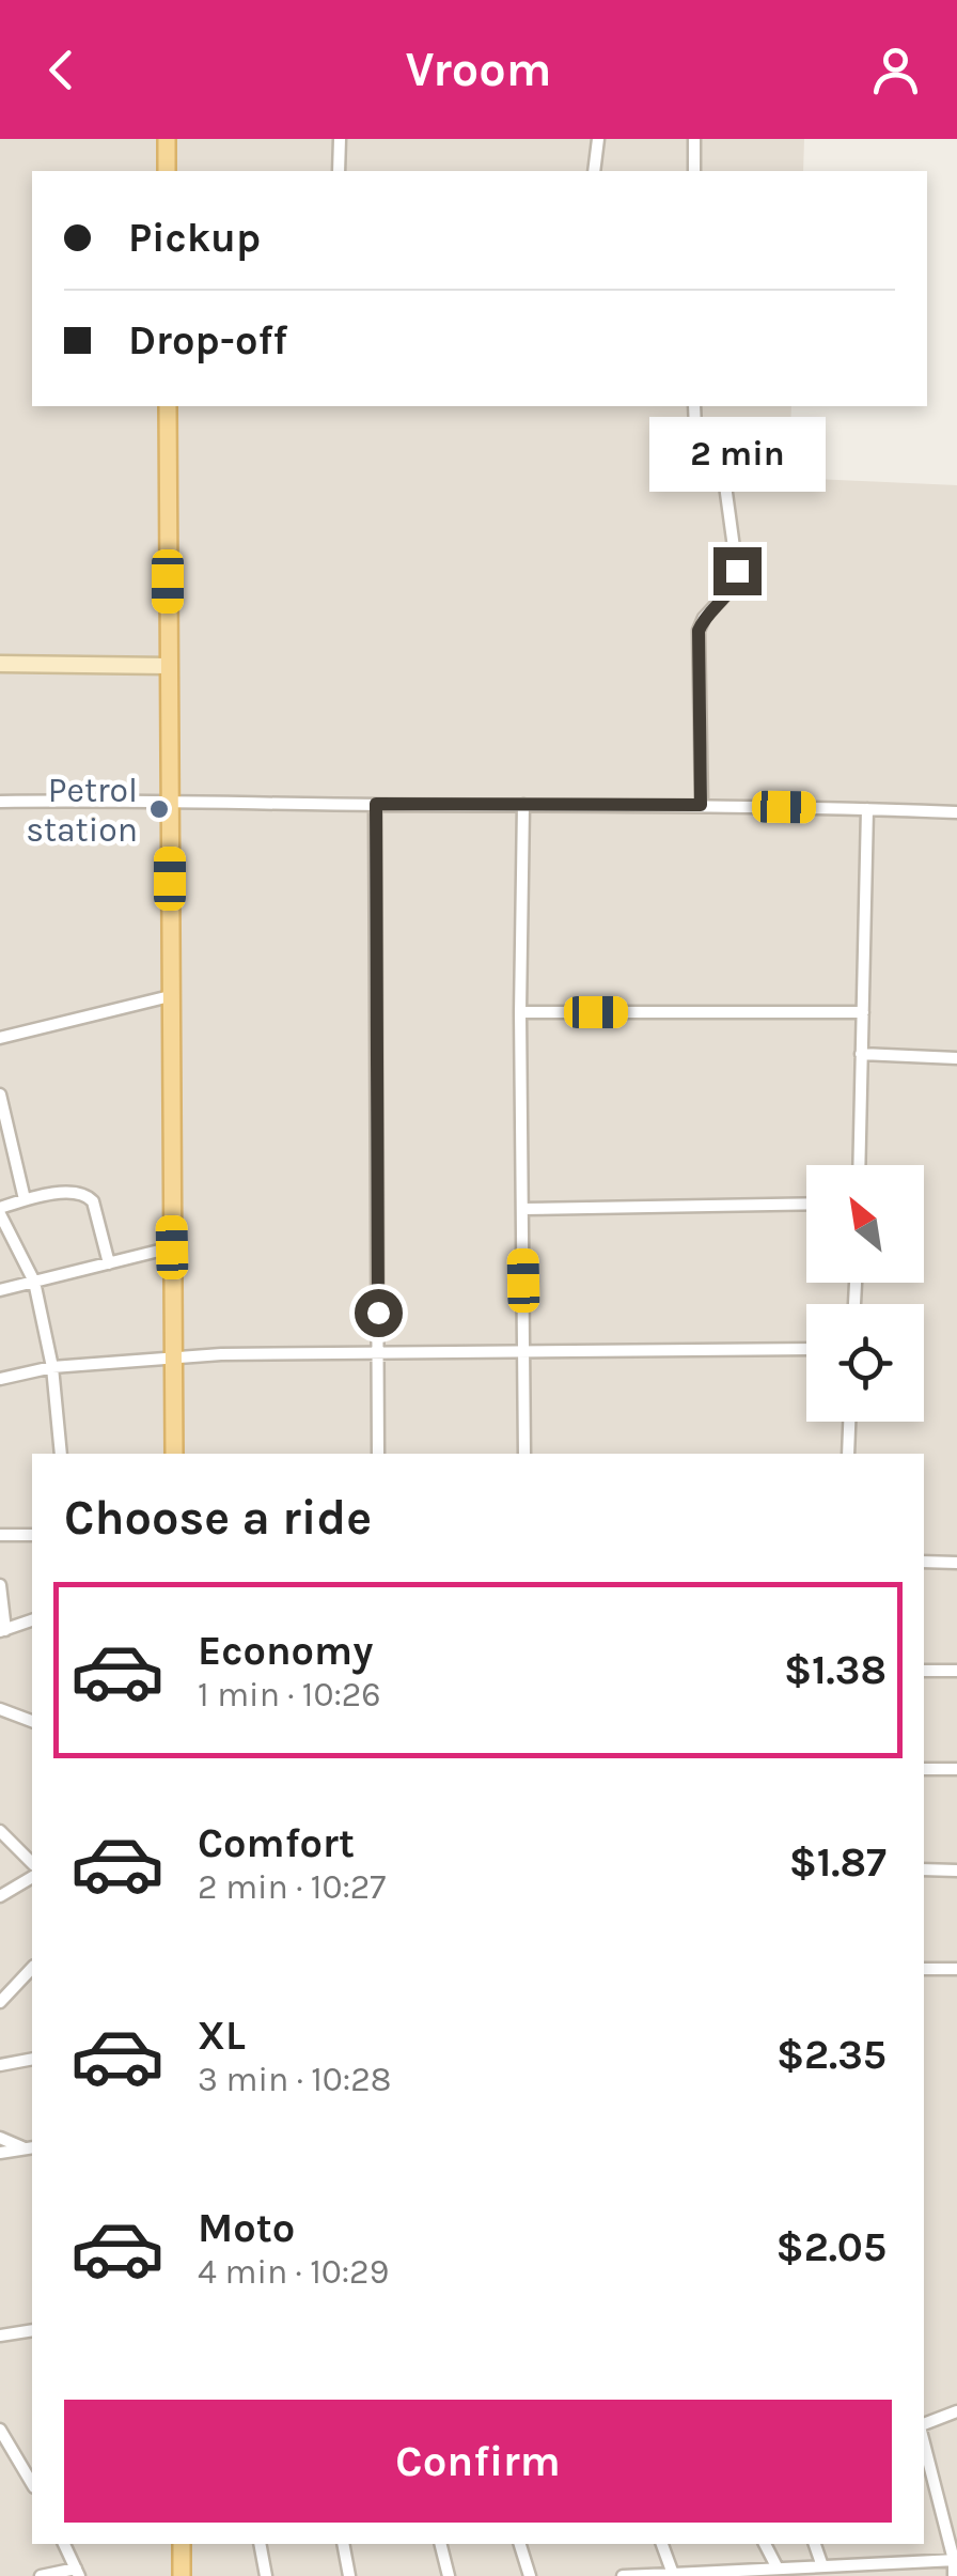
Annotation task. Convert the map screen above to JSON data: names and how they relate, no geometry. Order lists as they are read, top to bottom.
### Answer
{
  "places": ["Petrol station"],
  "north": "top left",
  "page": {
    "header": "Vroom",
    "banner": ["Pickup", "Drop-off"],
    "bubble": "2 min",
    "heading": "Choose a ride",
    "list": [
      {
        "name": "Economy",
        "note": "1 min · 10:26",
        "value": "$1.38"
      },
      {
        "name": "Comfort",
        "note": "2 min · 10:27",
        "value": "$1.87"
      },
      {
        "name": "XL",
        "note": "3 min · 10:28",
        "value": "$2.35"
      },
      {
        "name": "Moto",
        "note": "4 min · 10:29",
        "value": "$2.05"
      }
    ],
    "buttons": "Confirm"
  }
}
